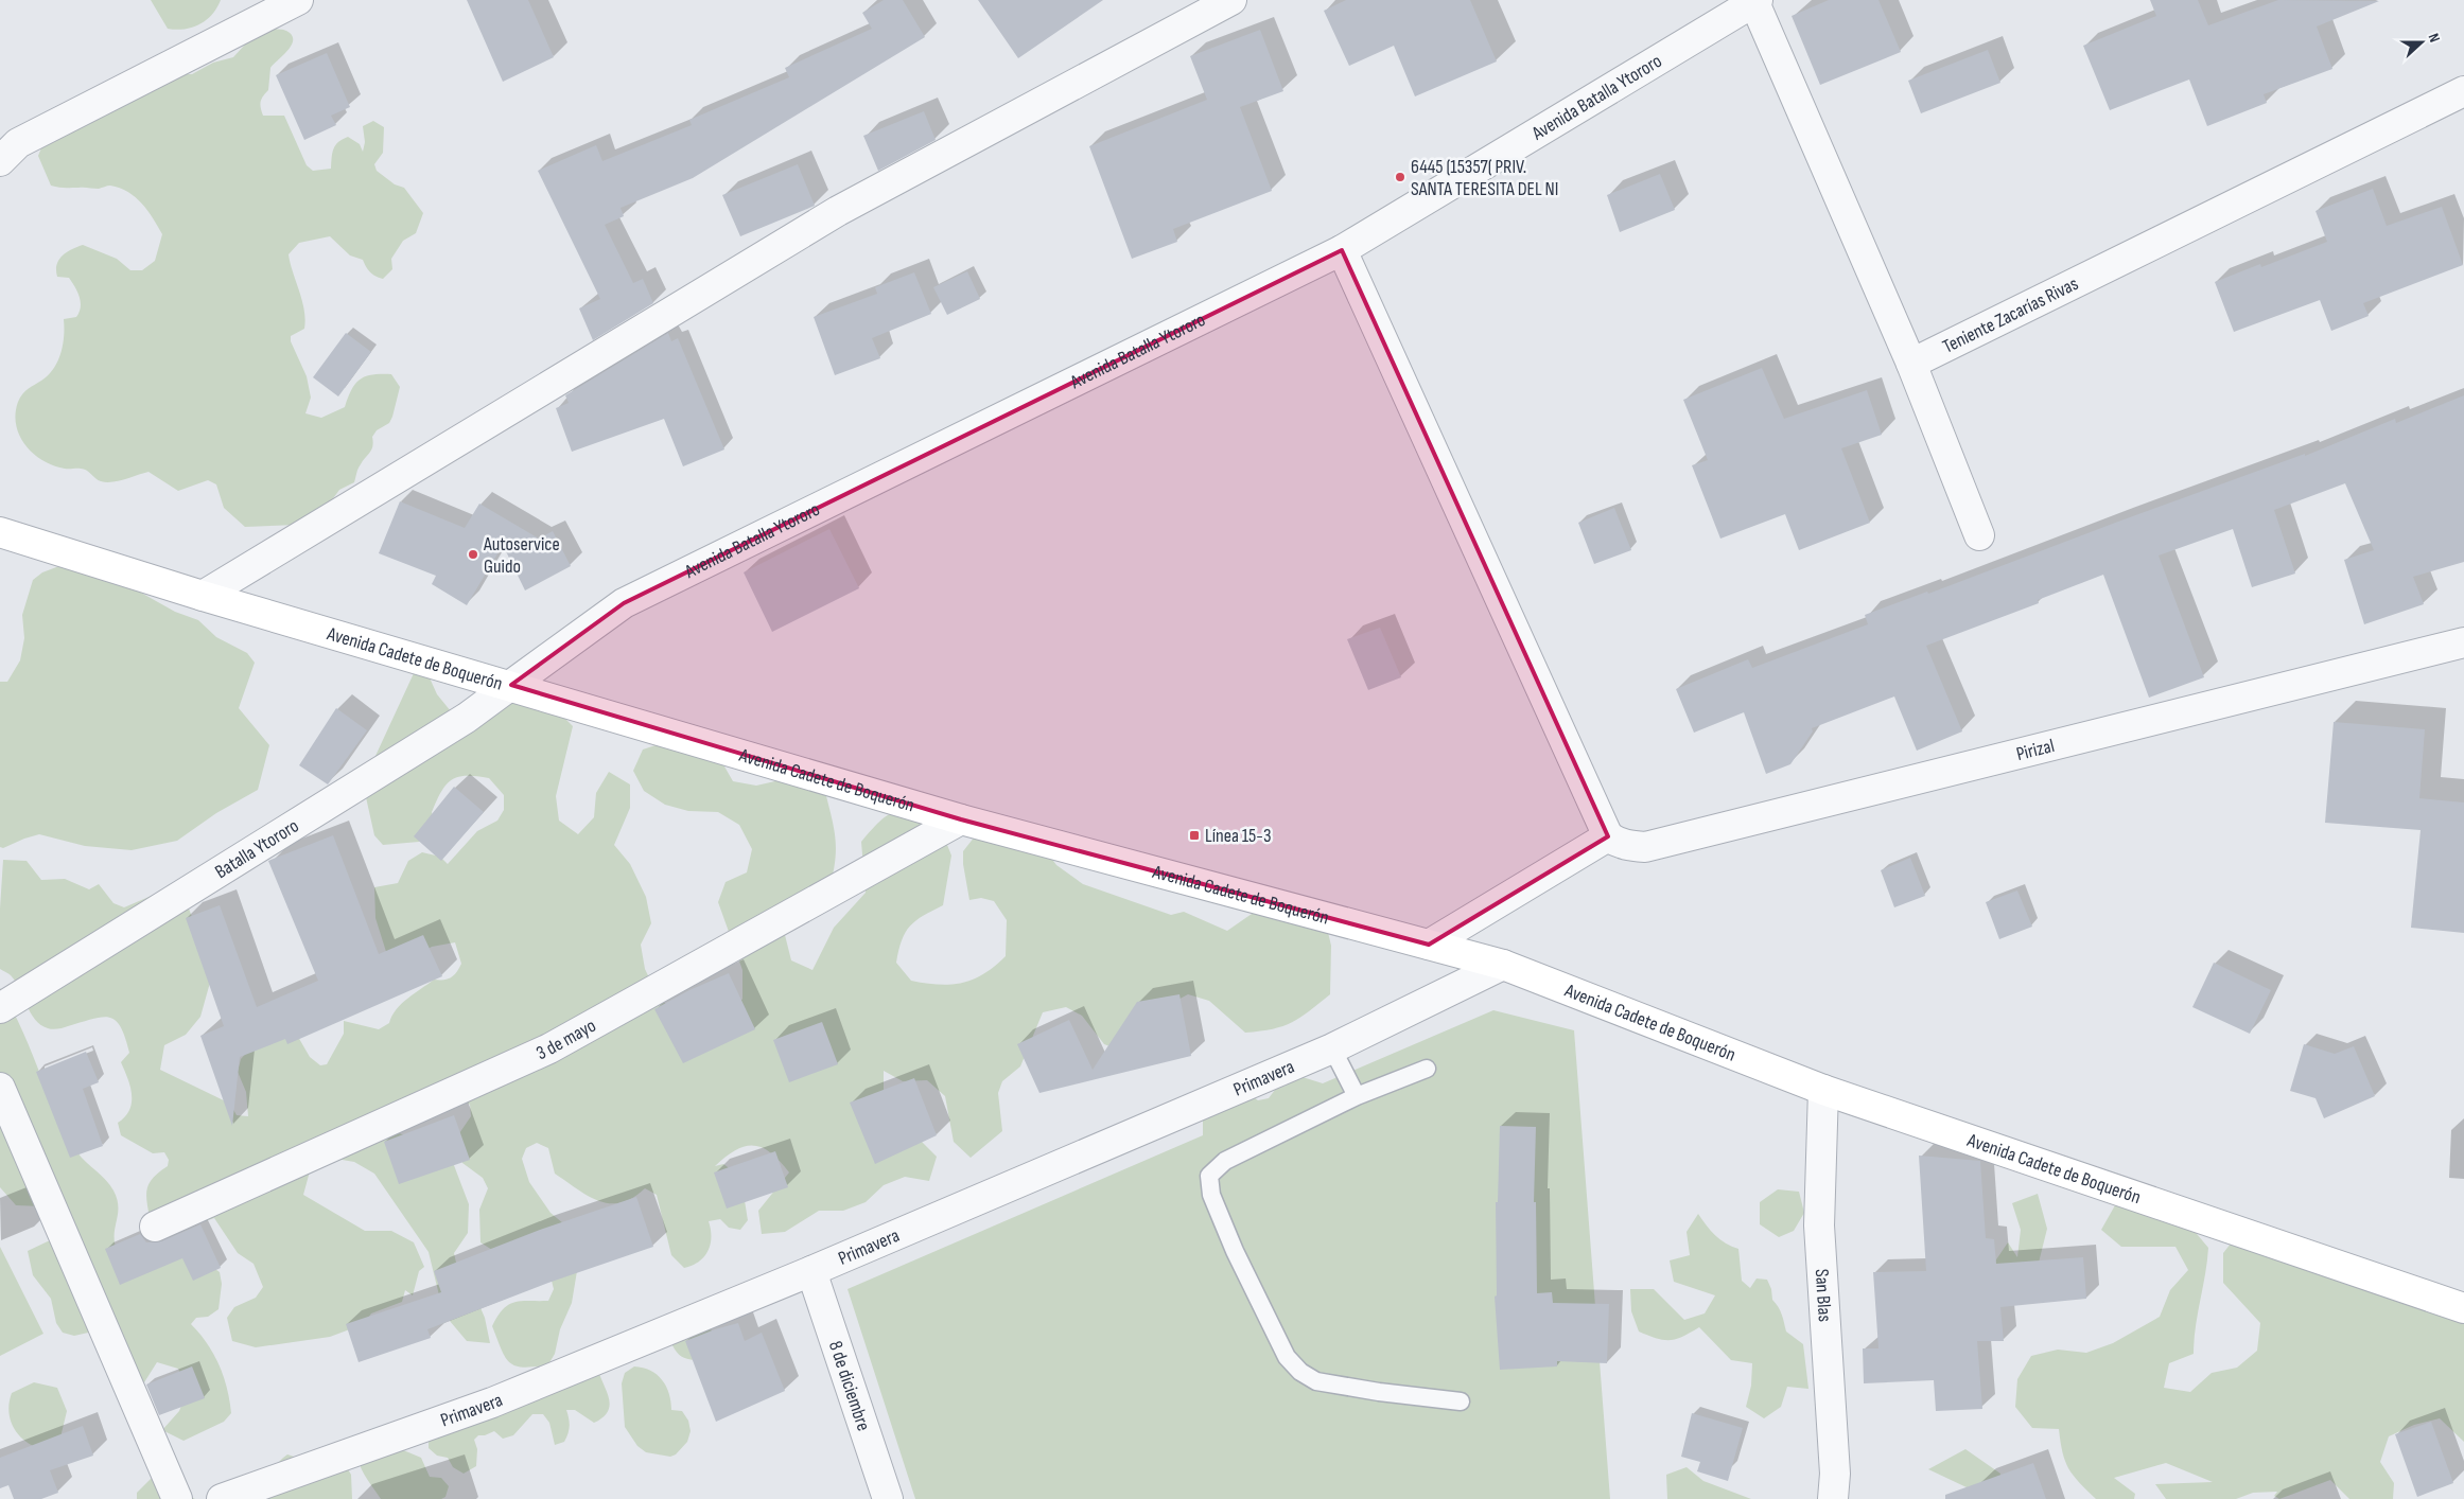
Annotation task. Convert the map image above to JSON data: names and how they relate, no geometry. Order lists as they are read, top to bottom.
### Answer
{
  "streets": {
    "main road": ["Avenida Cadete de Boquerón"],
    "street": [
      "Avenida Batalla Ytororo",
      "Teniente Zacarías Rivas",
      "Pirizal",
      "Batalla Ytororo",
      "3 de mayo",
      "Primavera",
      "San Blas",
      "8 de diciembre"
    ]
  },
  "crossings": [
    ["Avenida Batalla Ytororo", "Avenida Cadete de Boquerón"],
    ["Avenida Batalla Ytororo", "Batalla Ytororo"],
    ["Avenida Cadete de Boquerón", "Batalla Ytororo"],
    ["Avenida Cadete de Boquerón", "3 de mayo"],
    ["Avenida Cadete de Boquerón", "Primavera"],
    ["Avenida Cadete de Boquerón", "San Blas"],
    ["Primavera", "8 de diciembre"]
  ],
  "places": {
    "other": ["6445 (15357( PRIV. SANTA TERESITA DEL NI", "Autoservice Guido"],
    "transit": ["Línea 15-3"]
  },
  "north": "right"
}
